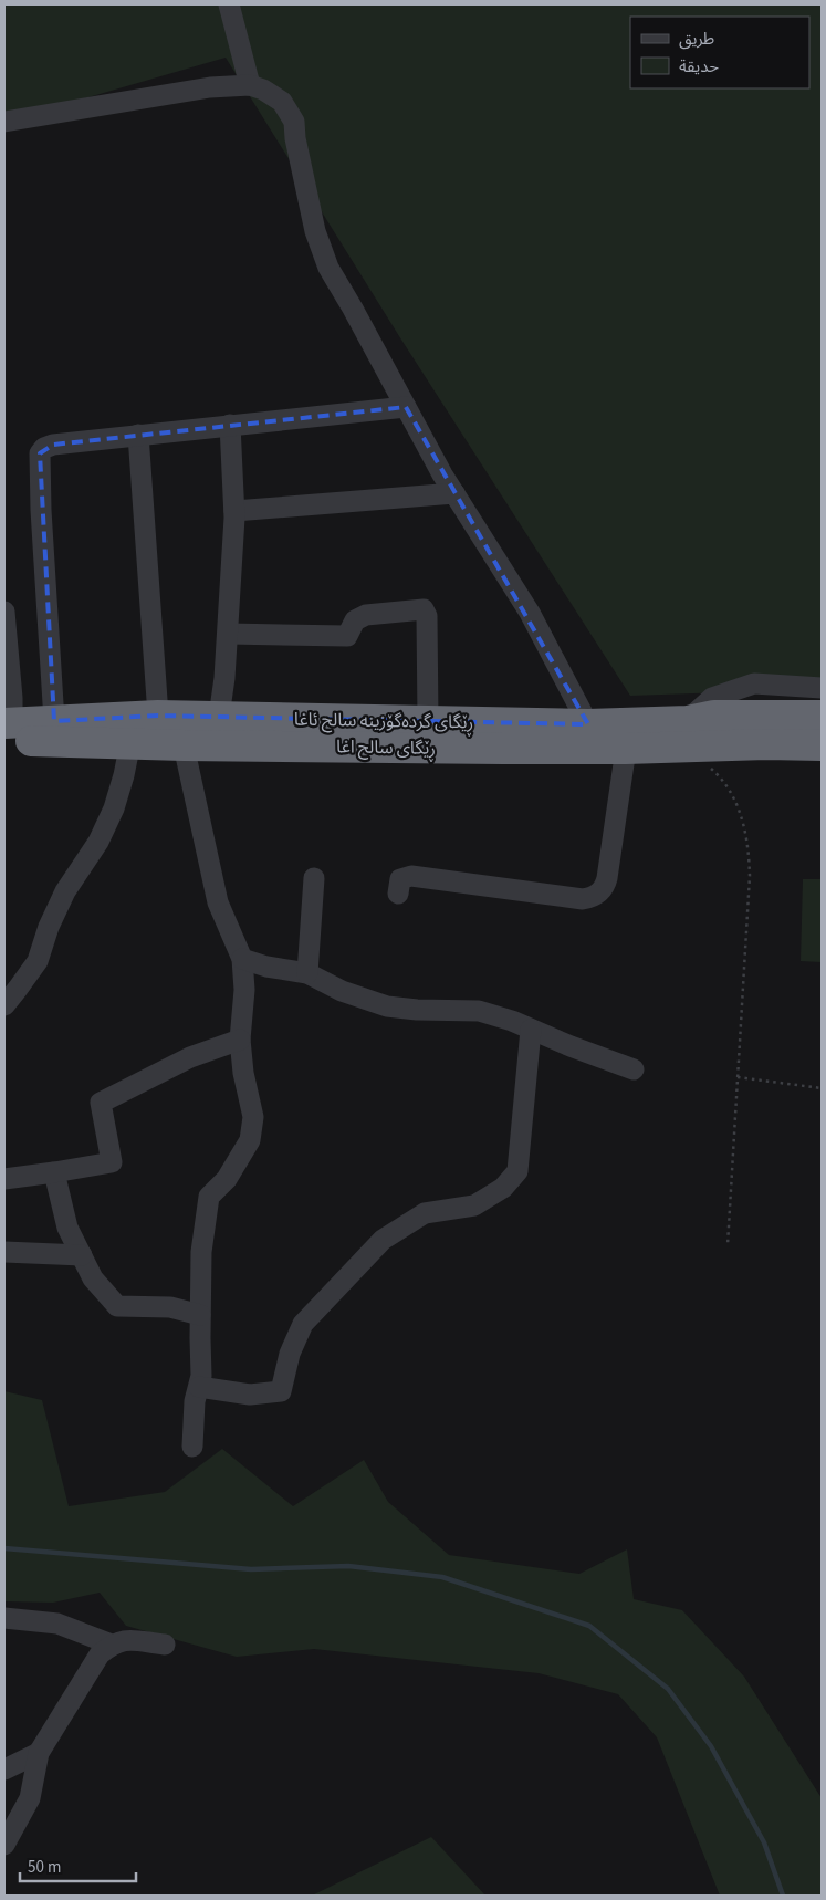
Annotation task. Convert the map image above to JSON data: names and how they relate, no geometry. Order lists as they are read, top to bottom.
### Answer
{
  "streets": {
    "highway": ["ڕێگای گردەگۆزینە سالح ئاغا", "ڕێگای سالح اغا"]
  },
  "crossings": [
    ["ڕێگای گردەگۆزینە سالح ئاغا", "ڕێگای سالح اغا"]
  ],
  "legend": ["طريق", "حديقة"],
  "scale_bar": "50 m"
}
